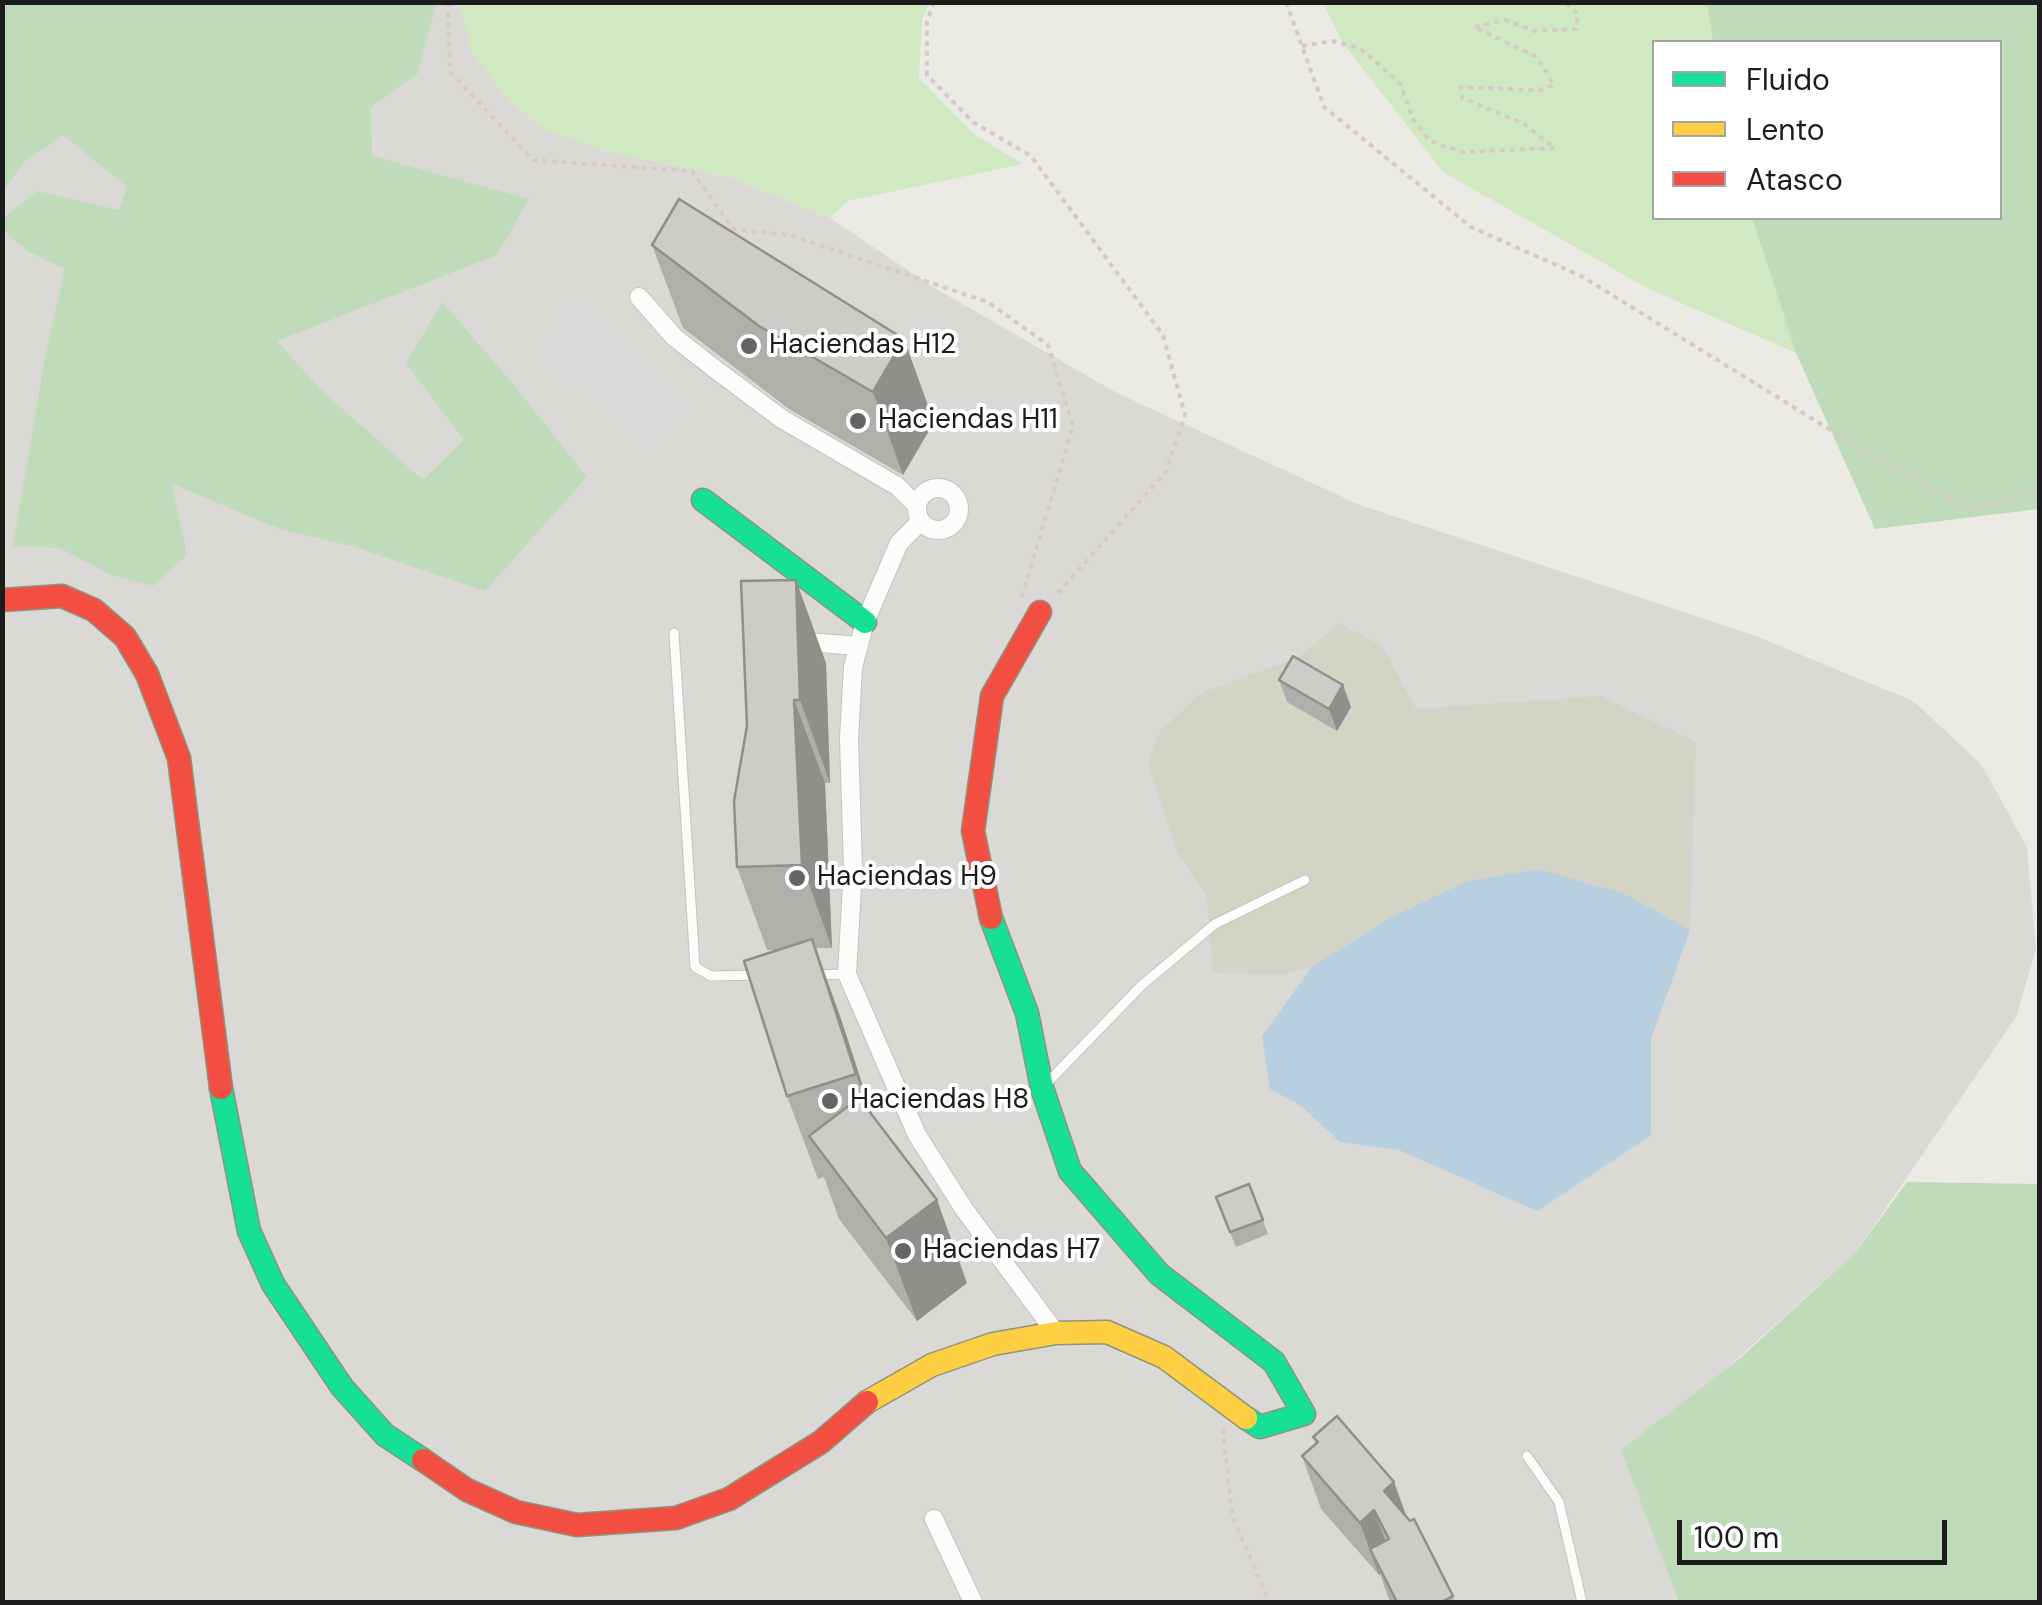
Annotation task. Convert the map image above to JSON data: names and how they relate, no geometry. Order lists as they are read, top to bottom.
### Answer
{
  "places": [
    "Haciendas H12",
    "Haciendas H11",
    "Haciendas H9",
    "Haciendas H8",
    "Haciendas H7"
  ],
  "legend": ["Fluido", "Lento", "Atasco"],
  "scale_bar": "100 m"
}
